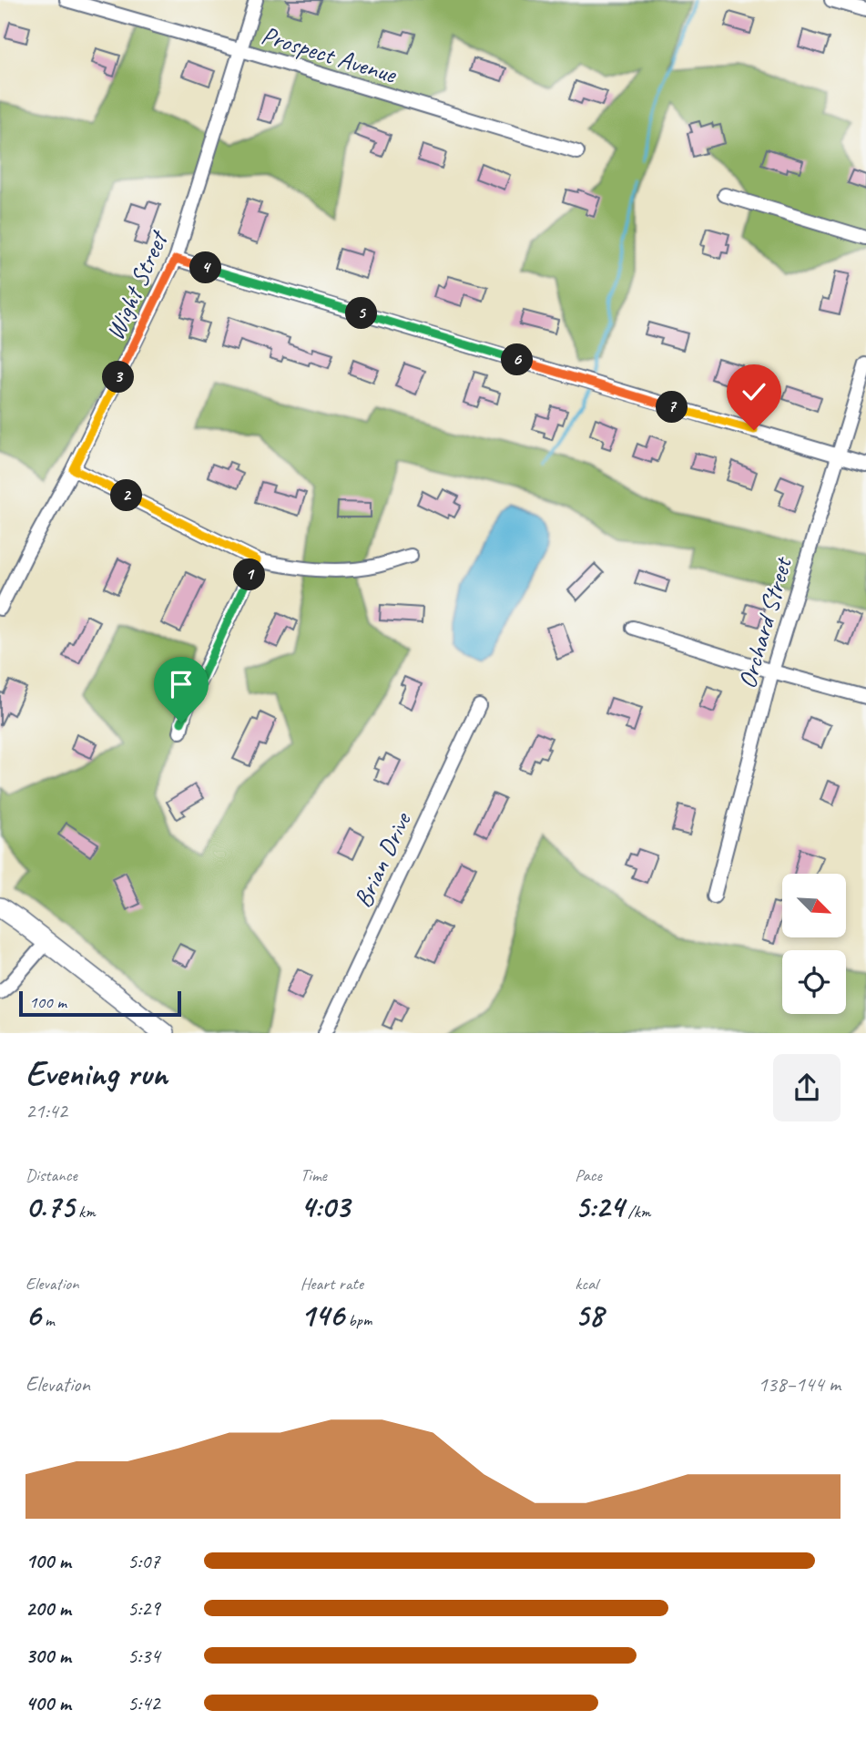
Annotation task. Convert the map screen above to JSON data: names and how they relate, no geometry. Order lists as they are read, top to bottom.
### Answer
{
  "streets": {
    "street": [
      "Prospect Avenue",
      "Wight Street",
      "Orchard Street",
      "Brian Drive"
    ]
  },
  "crossings": [
    ["Prospect Avenue", "Wight Street"]
  ],
  "scale_bar": "100 m",
  "north": "bottom right",
  "page": {
    "pins": [
      "4",
      "5",
      "6",
      "3",
      "7",
      "2",
      "1"
    ],
    "scale": "100 m",
    "heading": ["Evening run", "21:42"],
    "stats": [
      ["Distance", "0.75 km"],
      ["Time", "4:03"],
      ["Pace", "5:24 /km"],
      ["Elevation", "6 m"],
      ["Heart rate", "146 bpm"],
      ["kcal", "58"]
    ],
    "chart": ["Elevation", "138–144 m"],
    "list": [
      {
        "name": "100 m",
        "note": "5:07"
      },
      {
        "name": "200 m",
        "note": "5:29"
      },
      {
        "name": "300 m",
        "note": "5:34"
      },
      {
        "name": "400 m",
        "note": "5:42"
      }
    ]
  }
}
